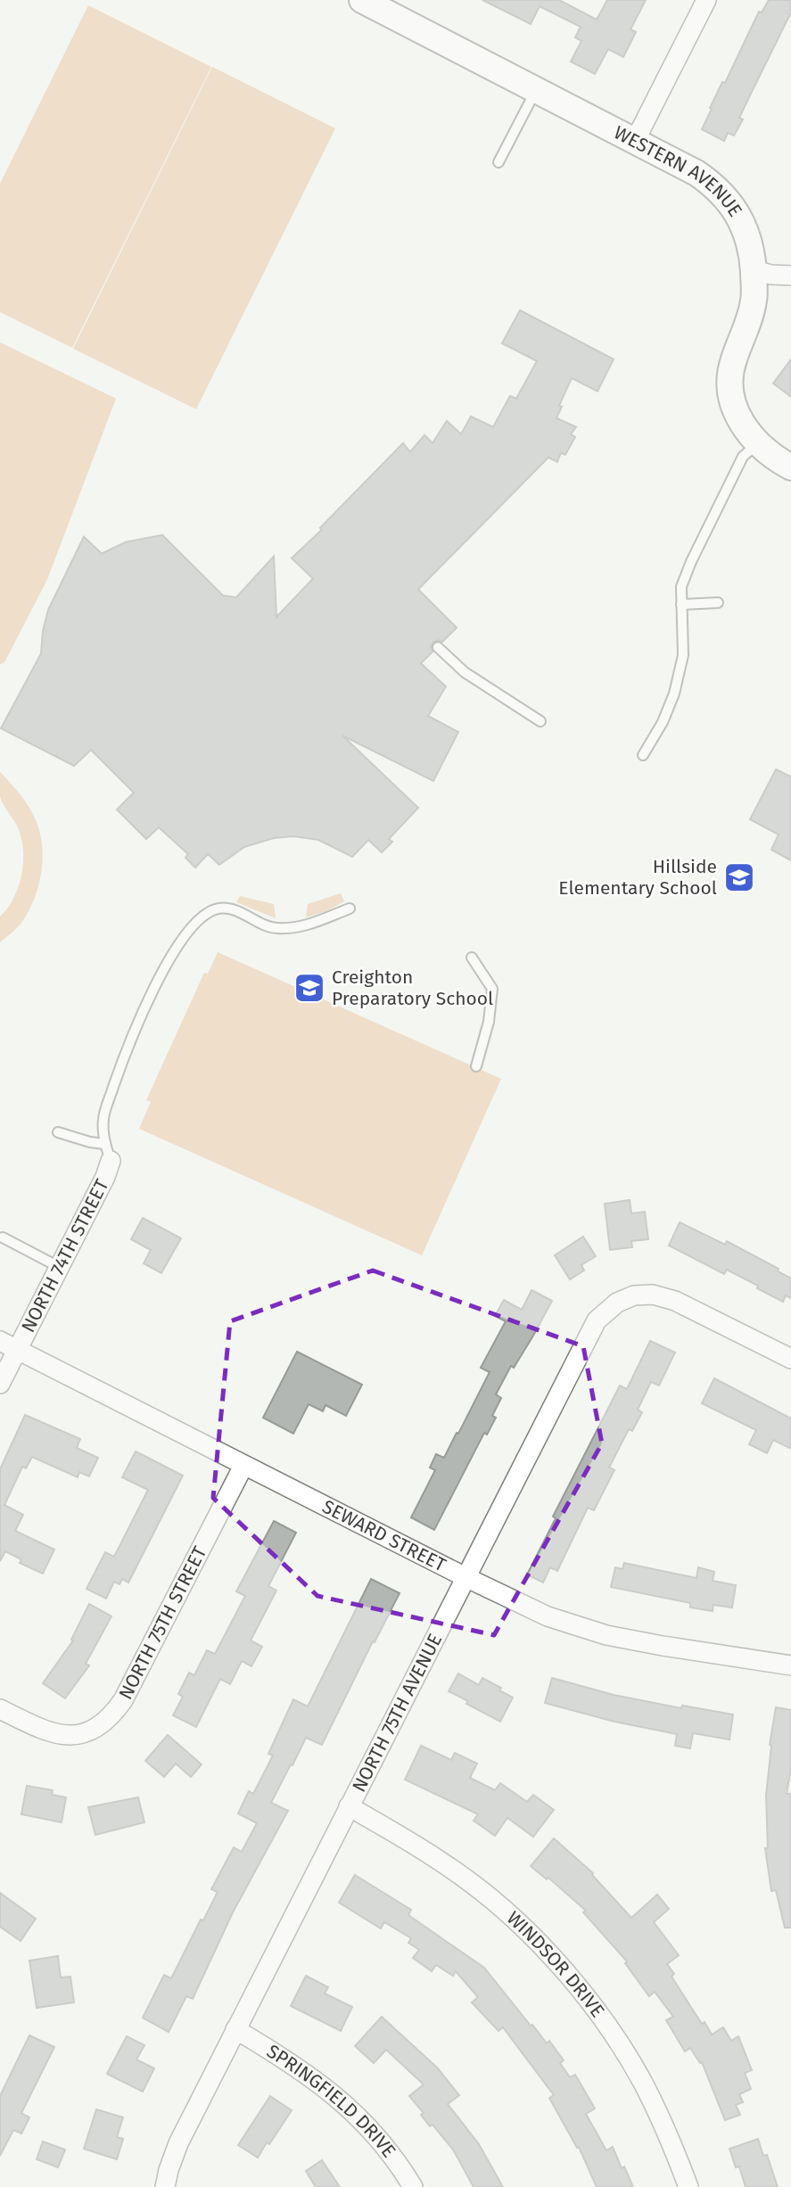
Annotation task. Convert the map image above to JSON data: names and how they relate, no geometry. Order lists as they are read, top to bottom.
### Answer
{
  "streets": {
    "street": [
      "WESTERN AVENUE",
      "NORTH 74TH STREET",
      "SEWARD STREET",
      "NORTH 75TH STREET",
      "NORTH 75TH AVENUE",
      "WINDSOR DRIVE",
      "SPRINGFIELD DRIVE"
    ]
  },
  "crossings": [
    ["NORTH 74TH STREET", "SEWARD STREET"],
    ["SEWARD STREET", "NORTH 75TH STREET"],
    ["SEWARD STREET", "NORTH 75TH AVENUE"],
    ["NORTH 75TH AVENUE", "WINDSOR DRIVE"],
    ["NORTH 75TH AVENUE", "SPRINGFIELD DRIVE"]
  ],
  "places": {
    "school or university": ["Hillside Elementary School", "Creighton Preparatory School"]
  }
}
